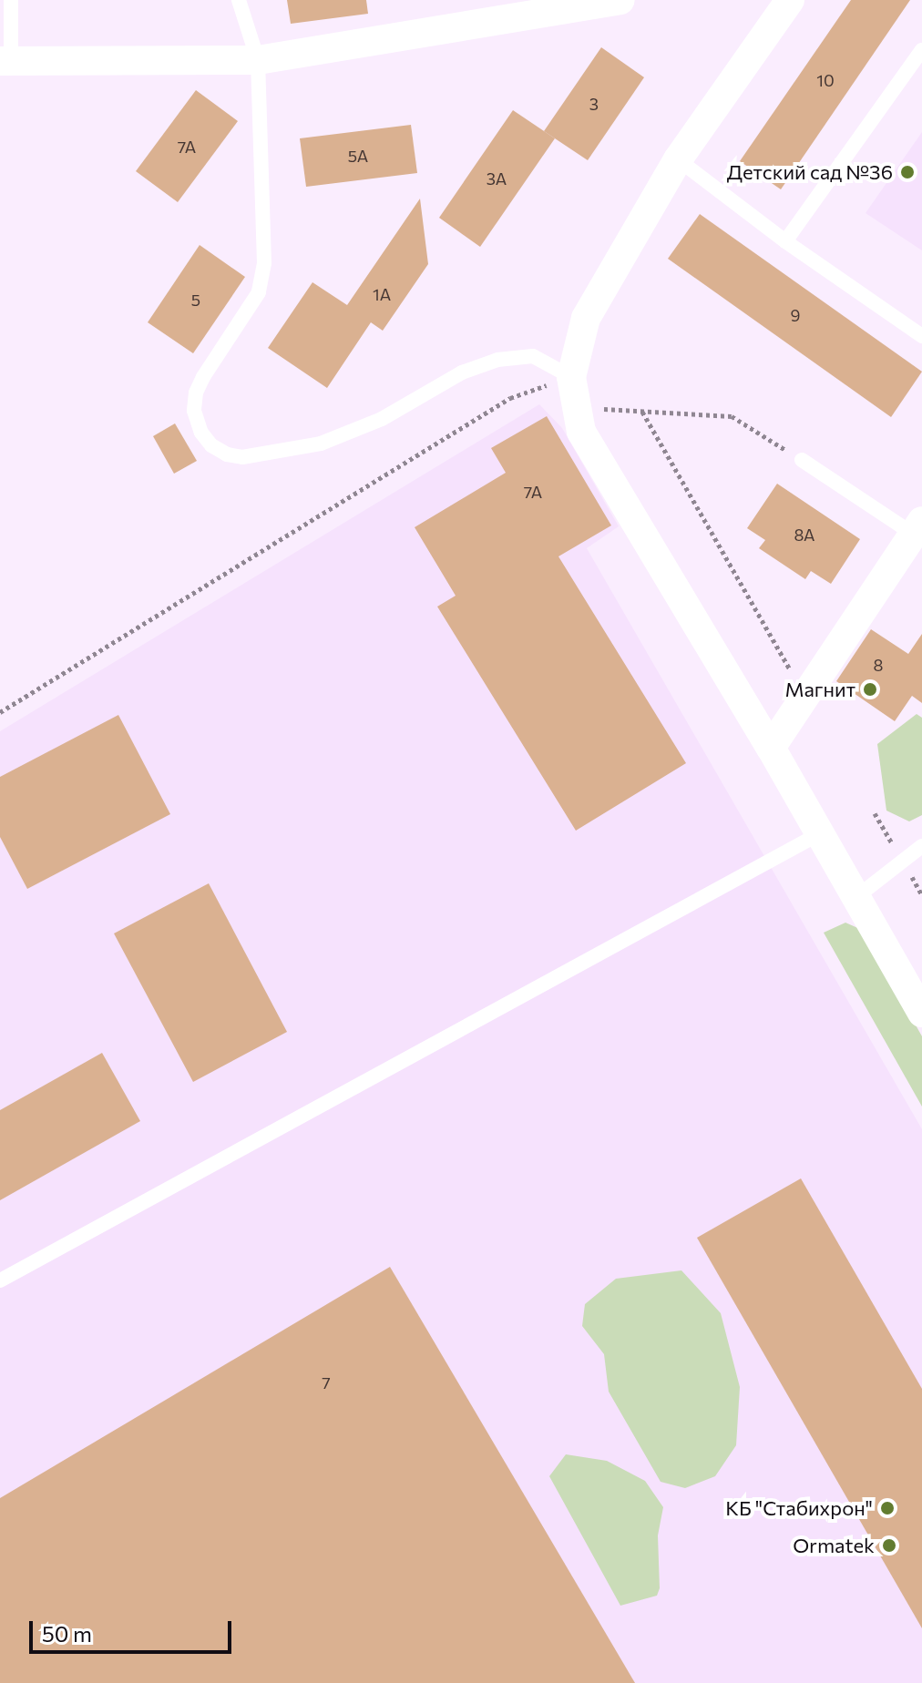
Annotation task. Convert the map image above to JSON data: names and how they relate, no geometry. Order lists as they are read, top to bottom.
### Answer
{
  "places": [
    "Детский сад №36",
    "Магнит",
    "КБ \"Стабихрон\"",
    "Ormatek"
  ],
  "house_numbers": [
    "10",
    "3",
    "7А",
    "5А",
    "3А",
    "1А",
    "5",
    "9",
    "7А",
    "8А",
    "8",
    "7"
  ],
  "scale_bar": "50 m"
}
